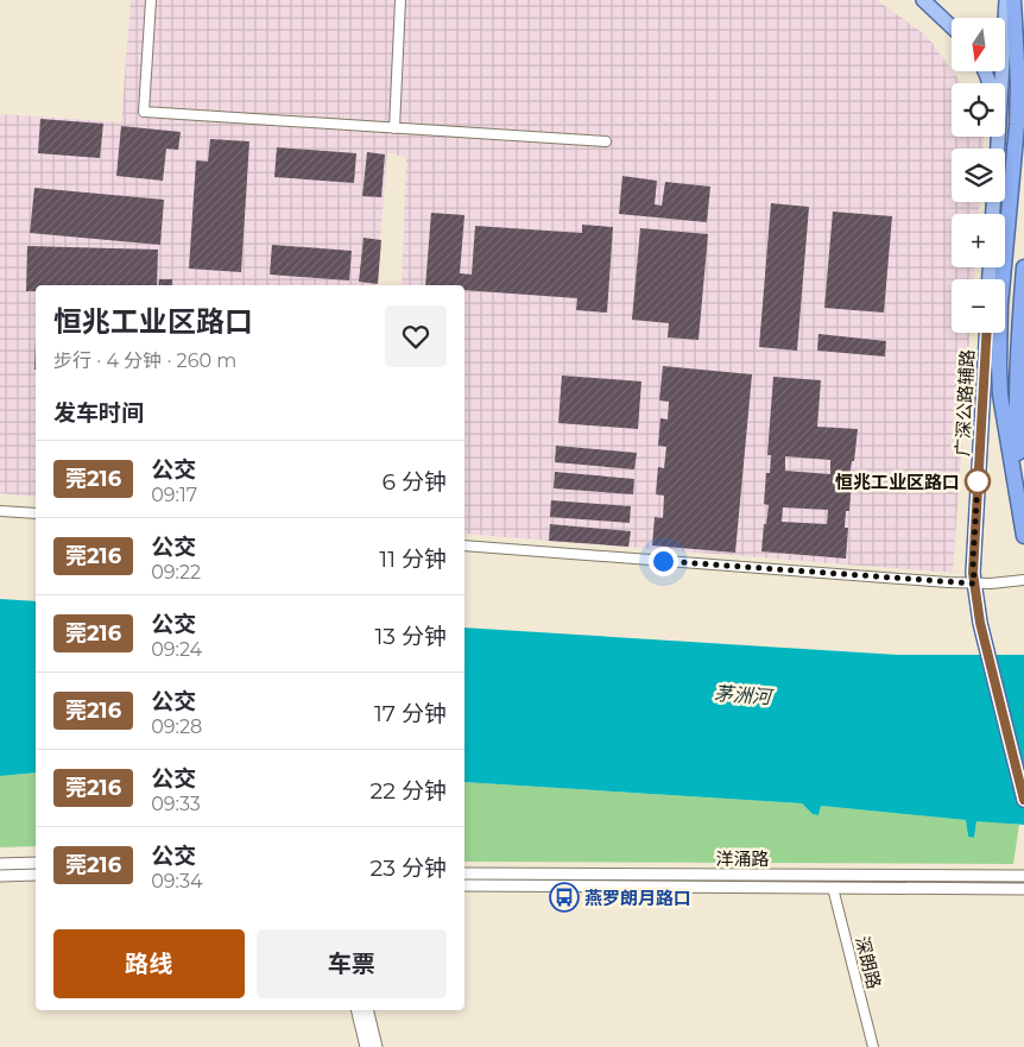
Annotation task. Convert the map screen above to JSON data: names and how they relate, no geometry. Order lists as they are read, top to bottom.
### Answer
{
  "streets": {
    "main road": ["广深公路辅路"],
    "street": ["洋涌路", "深朗路"]
  },
  "crossings": [
    ["洋涌路", "深朗路"]
  ],
  "water": ["茅洲河"],
  "places": {
    "other": ["恒兆工业区路口"],
    "bus stop": ["燕罗朗月路口"]
  },
  "lines": ["bus line 莞216"],
  "north": "bottom",
  "page": {
    "map_buttons": ["+", "−"],
    "heading": [
      ["恒兆工业区路口", "步行 · 4 分钟 · 260 m"],
      "发车时间"
    ],
    "list": [
      {
        "mark": "莞216",
        "name": "公交",
        "note": "09:17",
        "value": "6 分钟"
      },
      {
        "mark": "莞216",
        "name": "公交",
        "note": "09:22",
        "value": "11 分钟"
      },
      {
        "mark": "莞216",
        "name": "公交",
        "note": "09:24",
        "value": "13 分钟"
      },
      {
        "mark": "莞216",
        "name": "公交",
        "note": "09:28",
        "value": "17 分钟"
      },
      {
        "mark": "莞216",
        "name": "公交",
        "note": "09:33",
        "value": "22 分钟"
      },
      {
        "mark": "莞216",
        "name": "公交",
        "note": "09:34",
        "value": "23 分钟"
      }
    ],
    "buttons": ["路线", "车票"]
  }
}
